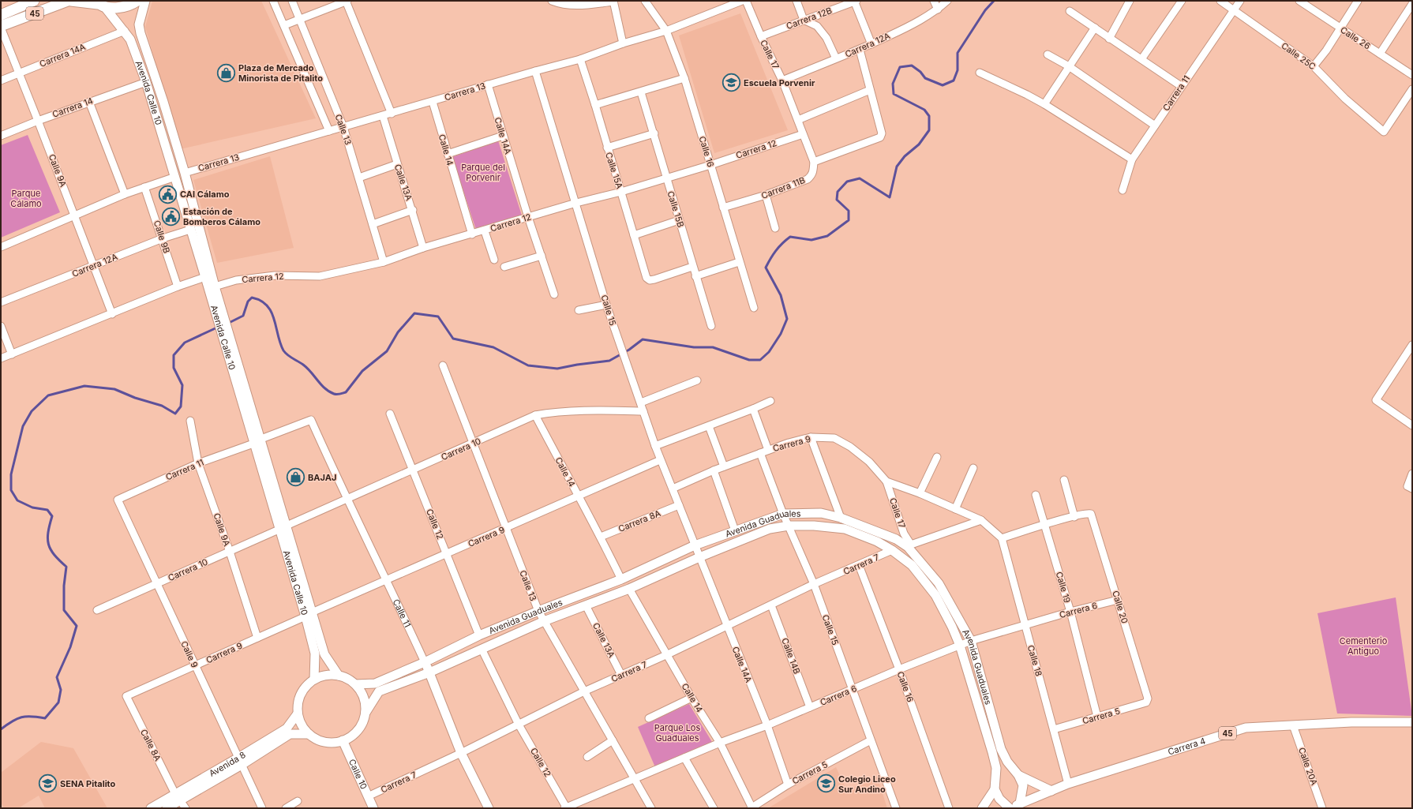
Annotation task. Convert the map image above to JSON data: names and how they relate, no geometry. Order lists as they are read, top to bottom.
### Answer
{
  "streets": {
    "highway": ["45"],
    "main road": [
      "Avenida Calle 10",
      "Avenida Guaduales",
      "Calle 11",
      "Carrera 4",
      "Avenida 8",
      "Calle 10"
    ],
    "street": [
      "Carrera 12B",
      "Calle 26",
      "Carrera 12A",
      "Calle 17",
      "Carrera 14A",
      "Calle 25C",
      "Carrera 13",
      "Carrera 11",
      "Carrera 14",
      "Calle 13",
      "Calle 14A",
      "Carrera 12",
      "Calle 14",
      "Calle 16",
      "Calle 9A",
      "Calle 15A",
      "Calle 13A",
      "Carrera 11B",
      "Calle 15B",
      "Calle 9B",
      "Calle 15",
      "Carrera 9",
      "Carrera 10",
      "Carrera 8A",
      "Calle 12",
      "Carrera 7",
      "Calle 19",
      "Calle 20",
      "Carrera 6",
      "Calle 9",
      "Calle 14B",
      "Calle 18",
      "Carrera 5",
      "Calle 8A",
      "Calle 20A"
    ]
  },
  "crossings": [
    ["45", "Calle 9A"],
    ["Carrera 12B", "Calle 17"],
    ["Carrera 12A", "Calle 17"],
    ["Carrera 12A", "Avenida Calle 10"],
    ["Carrera 12A", "Calle 9A"],
    ["Carrera 12A", "Calle 9B"],
    ["Calle 17", "Carrera 12"],
    ["Calle 17", "Carrera 11B"],
    ["Calle 17", "Carrera 9"],
    ["Calle 17", "Avenida Guaduales"],
    ["Carrera 14A", "Avenida Calle 10"],
    ["Carrera 14A", "Calle 9A"],
    ["Calle 25C", "Carrera 11"],
    ["Carrera 13", "Avenida Calle 10"],
    ["Carrera 13", "Calle 13"],
    ["Carrera 13", "Calle 14A"],
    ["Carrera 13", "Calle 14"],
    ["Carrera 13", "Calle 16"],
    ["Carrera 13", "Calle 15A"],
    ["Carrera 13", "Calle 13A"],
    ["Carrera 13", "Calle 15"],
    ["Avenida Calle 10", "Carrera 11"],
    ["Avenida Calle 10", "Carrera 14"],
    ["Avenida Calle 10", "Carrera 12"],
    ["Avenida Calle 10", "Carrera 9"],
    ["Avenida Calle 10", "Carrera 10"],
    ["Avenida Calle 10", "Avenida Guaduales"],
    ["Avenida Calle 10", "Avenida 8"],
    ["Avenida Calle 10", "Calle 10"],
    ["Carrera 11", "Calle 9A"],
    ["Carrera 11", "Calle 11"],
    ["Carrera 11", "Calle 9"],
    ["Carrera 14", "Calle 9A"],
    ["Calle 13", "Carrera 12"],
    ["Calle 13", "Carrera 9"],
    ["Calle 13", "Carrera 10"],
    ["Calle 13", "Avenida Guaduales"],
    ["Calle 13", "Carrera 7"],
    ["Calle 13", "Carrera 6"],
    ["Calle 14A", "Carrera 12"],
    ["Calle 14A", "Calle 15"],
    ["Calle 14A", "Avenida Guaduales"],
    ["Calle 14A", "Carrera 7"],
    ["Calle 14A", "Carrera 6"],
    ["Calle 14A", "Carrera 5"],
    ["Carrera 12", "Calle 14"],
    ["Carrera 12", "Calle 16"],
    ["Carrera 12", "Calle 15A"],
    ["Carrera 12", "Calle 13A"],
    ["Carrera 12", "Calle 15B"],
    ["Carrera 12", "Calle 15"],
    ["Calle 14", "Carrera 9"],
    ["Calle 14", "Carrera 10"],
    ["Calle 14", "Carrera 8A"],
    ["Calle 14", "Avenida Guaduales"],
    ["Calle 14", "Carrera 7"],
    ["Calle 14", "Carrera 6"],
    ["Calle 14", "Carrera 5"],
    ["Calle 16", "Carrera 11B"],
    ["Calle 16", "Carrera 7"],
    ["Calle 16", "Carrera 6"],
    ["Calle 9A", "Carrera 9"],
    ["Calle 9A", "Carrera 10"],
    ["Calle 15A", "Calle 15B"],
    ["Calle 13A", "Avenida Guaduales"],
    ["Calle 13A", "Carrera 7"],
    ["Calle 15", "Carrera 9"],
    ["Calle 15", "Carrera 10"],
    ["Calle 15", "Carrera 8A"],
    ["Calle 15", "Avenida Guaduales"],
    ["Calle 15", "Carrera 7"],
    ["Calle 15", "Carrera 6"],
    ["Calle 15", "Carrera 5"],
    ["Carrera 9", "Calle 12"],
    ["Carrera 9", "Calle 11"],
    ["Carrera 9", "Calle 9"],
    ["Carrera 9", "Calle 18"],
    ["Carrera 9", "Calle 8A"],
    ["Carrera 10", "Calle 12"],
    ["Carrera 10", "Calle 11"],
    ["Carrera 10", "Calle 9"],
    ["Calle 12", "Avenida Guaduales"],
    ["Calle 12", "Carrera 7"],
    ["Calle 12", "Carrera 6"],
    ["Avenida Guaduales", "Carrera 7"],
    ["Avenida Guaduales", "Carrera 6"],
    ["Avenida Guaduales", "Calle 11"],
    ["Avenida Guaduales", "Carrera 4"],
    ["Avenida Guaduales", "Avenida 8"],
    ["Avenida Guaduales", "Calle 10"],
    ["Carrera 7", "Calle 11"],
    ["Carrera 7", "Calle 14B"],
    ["Carrera 7", "Calle 10"],
    ["Calle 19", "Carrera 6"],
    ["Calle 19", "Carrera 5"],
    ["Calle 20", "Carrera 6"],
    ["Calle 20", "Carrera 5"],
    ["Carrera 6", "Calle 14B"],
    ["Carrera 6", "Calle 18"],
    ["Calle 9", "Avenida 8"],
    ["Calle 18", "Carrera 5"],
    ["Calle 18", "Carrera 4"],
    ["Calle 8A", "Avenida 8"],
    ["Carrera 4", "Calle 20A"],
    ["Avenida 8", "Calle 10"]
  ],
  "parks": [
    "Parque del Porvenir",
    "Parque Cálamo",
    "Cementerio Antiguo",
    "Parque Los Guaduales"
  ],
  "places": {
    "shop": ["Plaza de Mercado Minorista de Pitalito", "BAJAJ"],
    "school or university": ["Escuela Porvenir", "SENA Pitalito", "Colegio Liceo Sur Andino"],
    "public building": ["CAI Cálamo", "Estación de Bomberos Cálamo"]
  }
}
